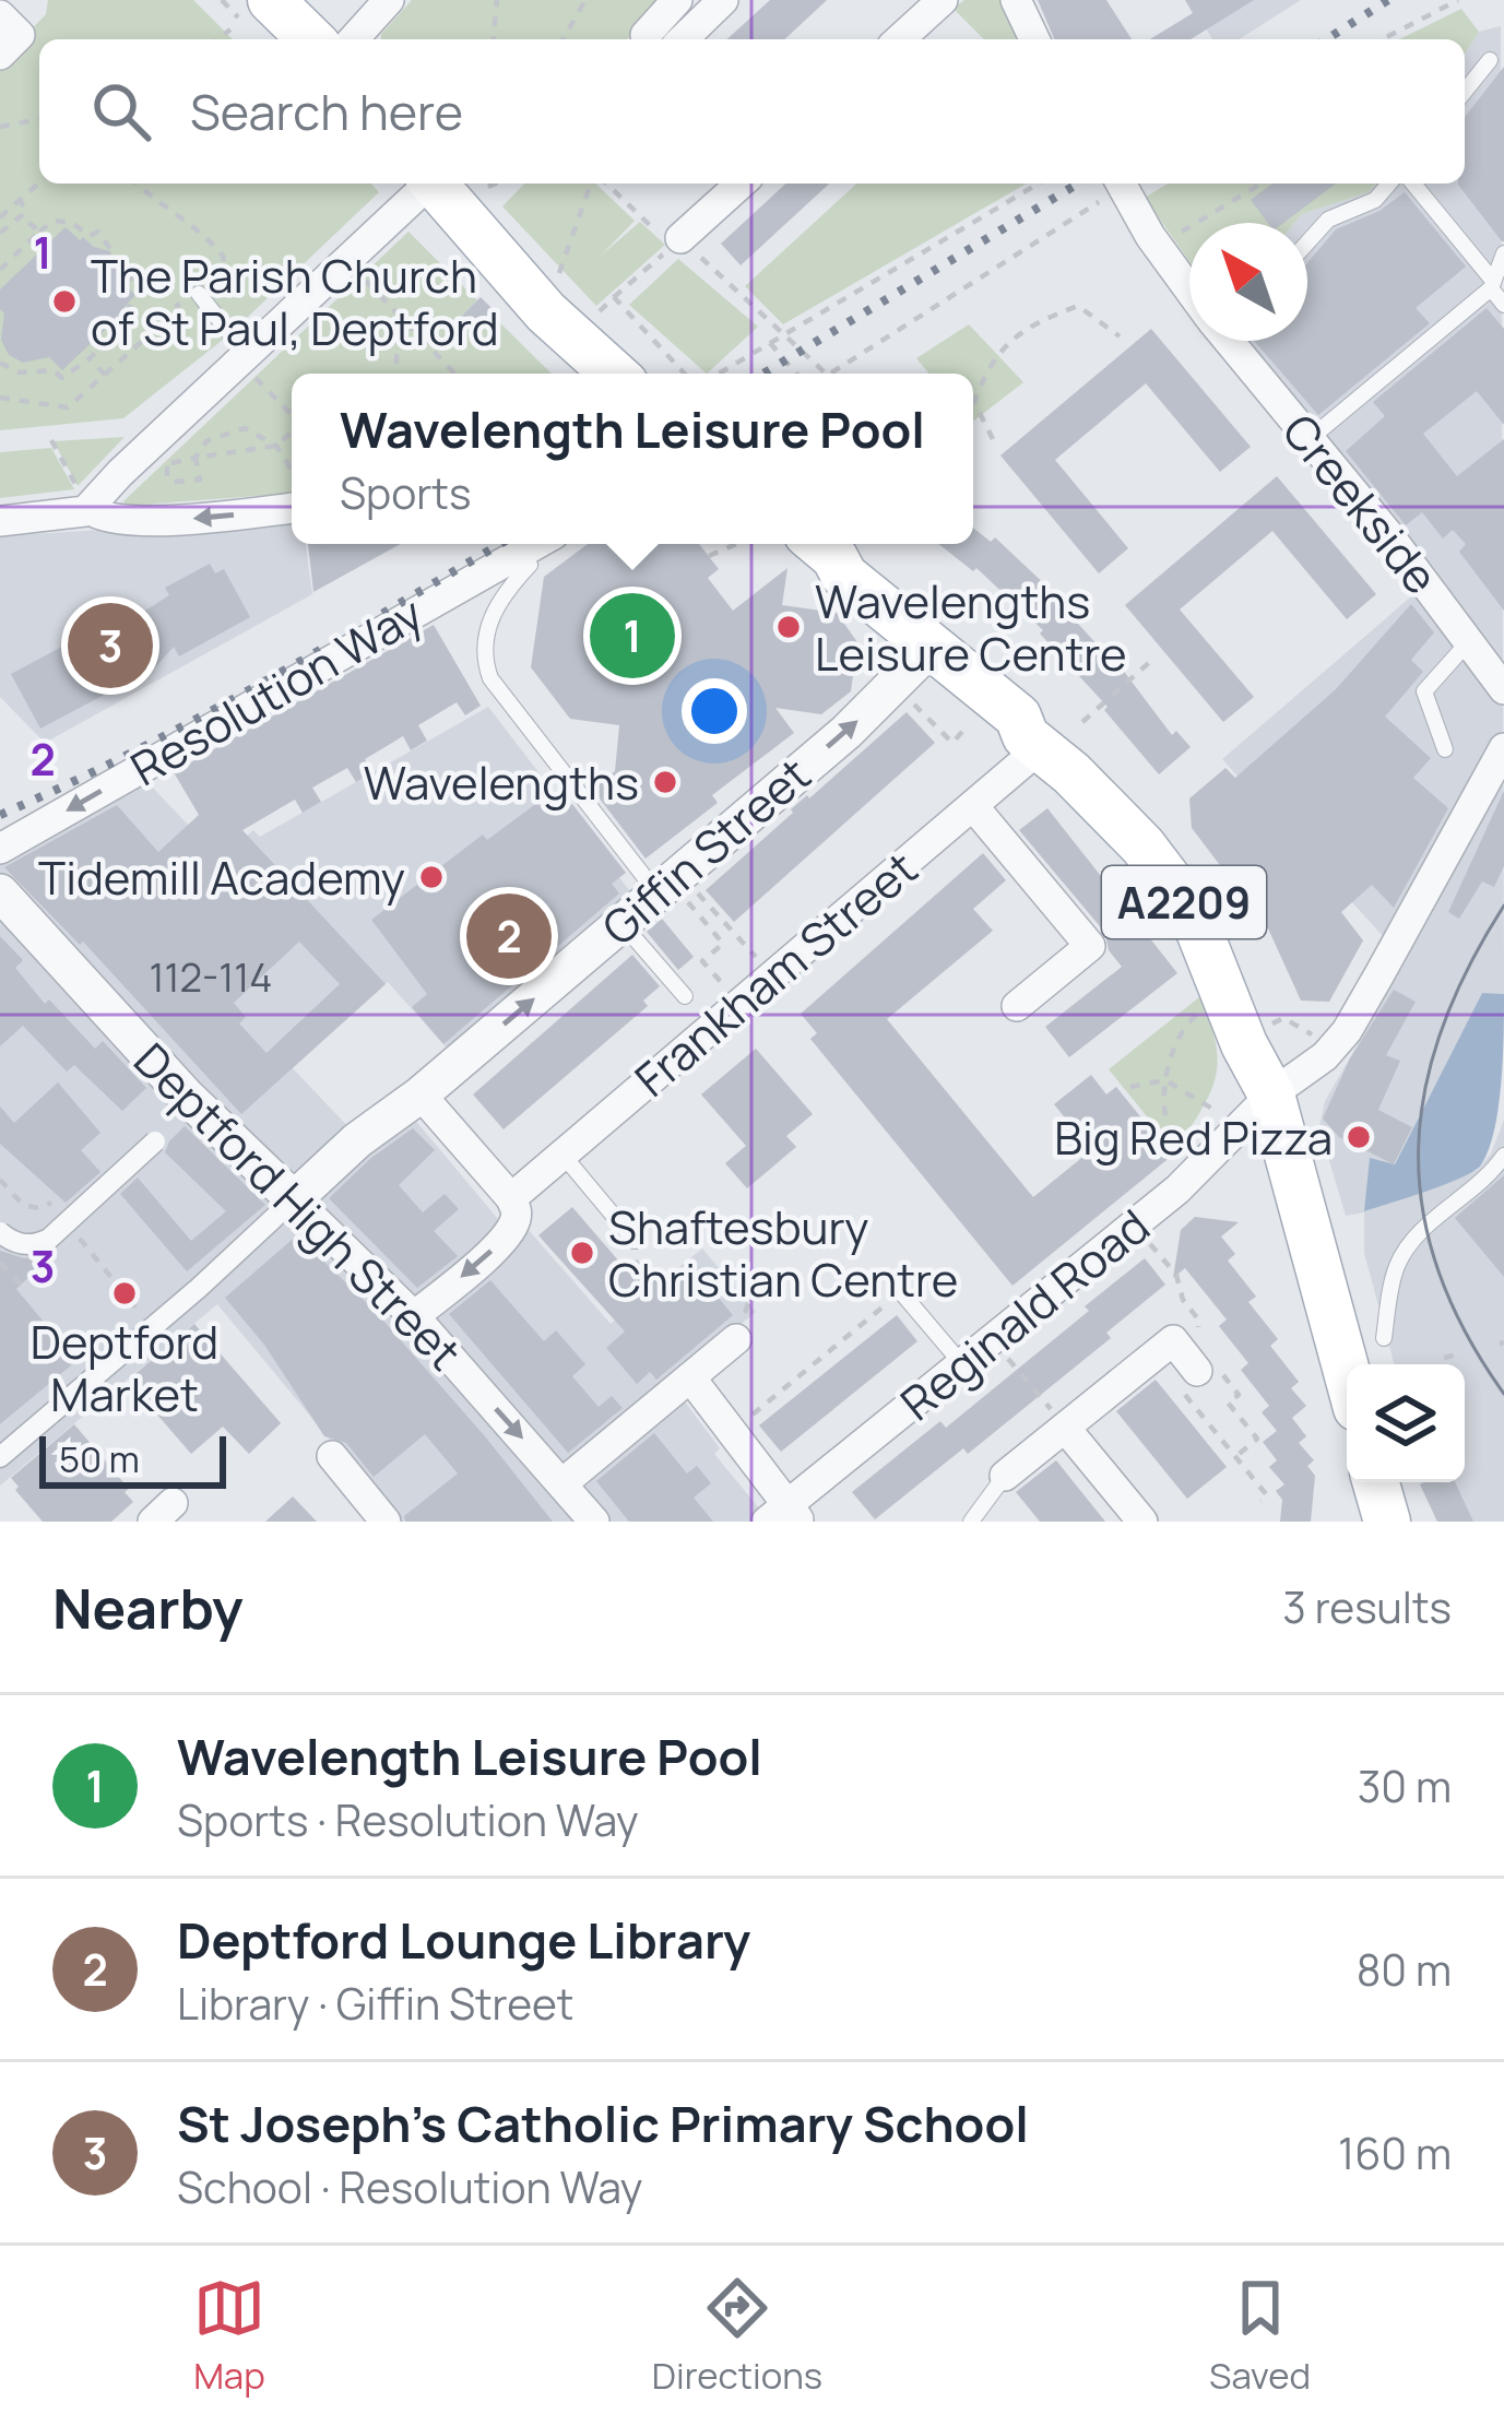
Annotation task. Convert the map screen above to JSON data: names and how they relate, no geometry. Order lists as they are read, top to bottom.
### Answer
{
  "streets": {
    "main road": ["A2209"],
    "street": [
      "Creekside",
      "Resolution Way",
      "Giffin Street",
      "Frankham Street",
      "Deptford High Street",
      "Reginald Road"
    ]
  },
  "crossings": [
    ["Giffin Street", "A2209"],
    ["Giffin Street", "Deptford High Street"],
    ["A2209", "Frankham Street"],
    ["A2209", "Reginald Road"],
    ["Frankham Street", "Deptford High Street"]
  ],
  "one_way": ["Resolution Way", "Giffin Street"],
  "places": [
    "The Parish Church of St Paul, Deptford",
    "Wavelengths Leisure Centre",
    "Wavelengths",
    "Tidemill Academy",
    "Big Red Pizza",
    "Shaftesbury Christian Centre",
    "Deptford Market"
  ],
  "house_numbers": ["112-114"],
  "scale_bar": "50 m",
  "north": "top left",
  "page": {
    "search": "Search here",
    "popup": ["Wavelength Leisure Pool", "Sports"],
    "pins": ["1", "3", "2"],
    "scale": "50 m",
    "heading": ["Nearby", "3 results"],
    "list": [
      {
        "mark": "1",
        "name": "Wavelength Leisure Pool",
        "note": "Sports · Resolution Way",
        "value": "30 m"
      },
      {
        "mark": "2",
        "name": "Deptford Lounge Library",
        "note": "Library · Giffin Street",
        "value": "80 m"
      },
      {
        "mark": "3",
        "name": "St Joseph's Catholic Primary School",
        "note": "School · Resolution Way",
        "value": "160 m"
      }
    ],
    "nav": ["Map", "Directions", "Saved"]
  },
  "grid": {
    "rows": ["1", "2", "3"]
  }
}
